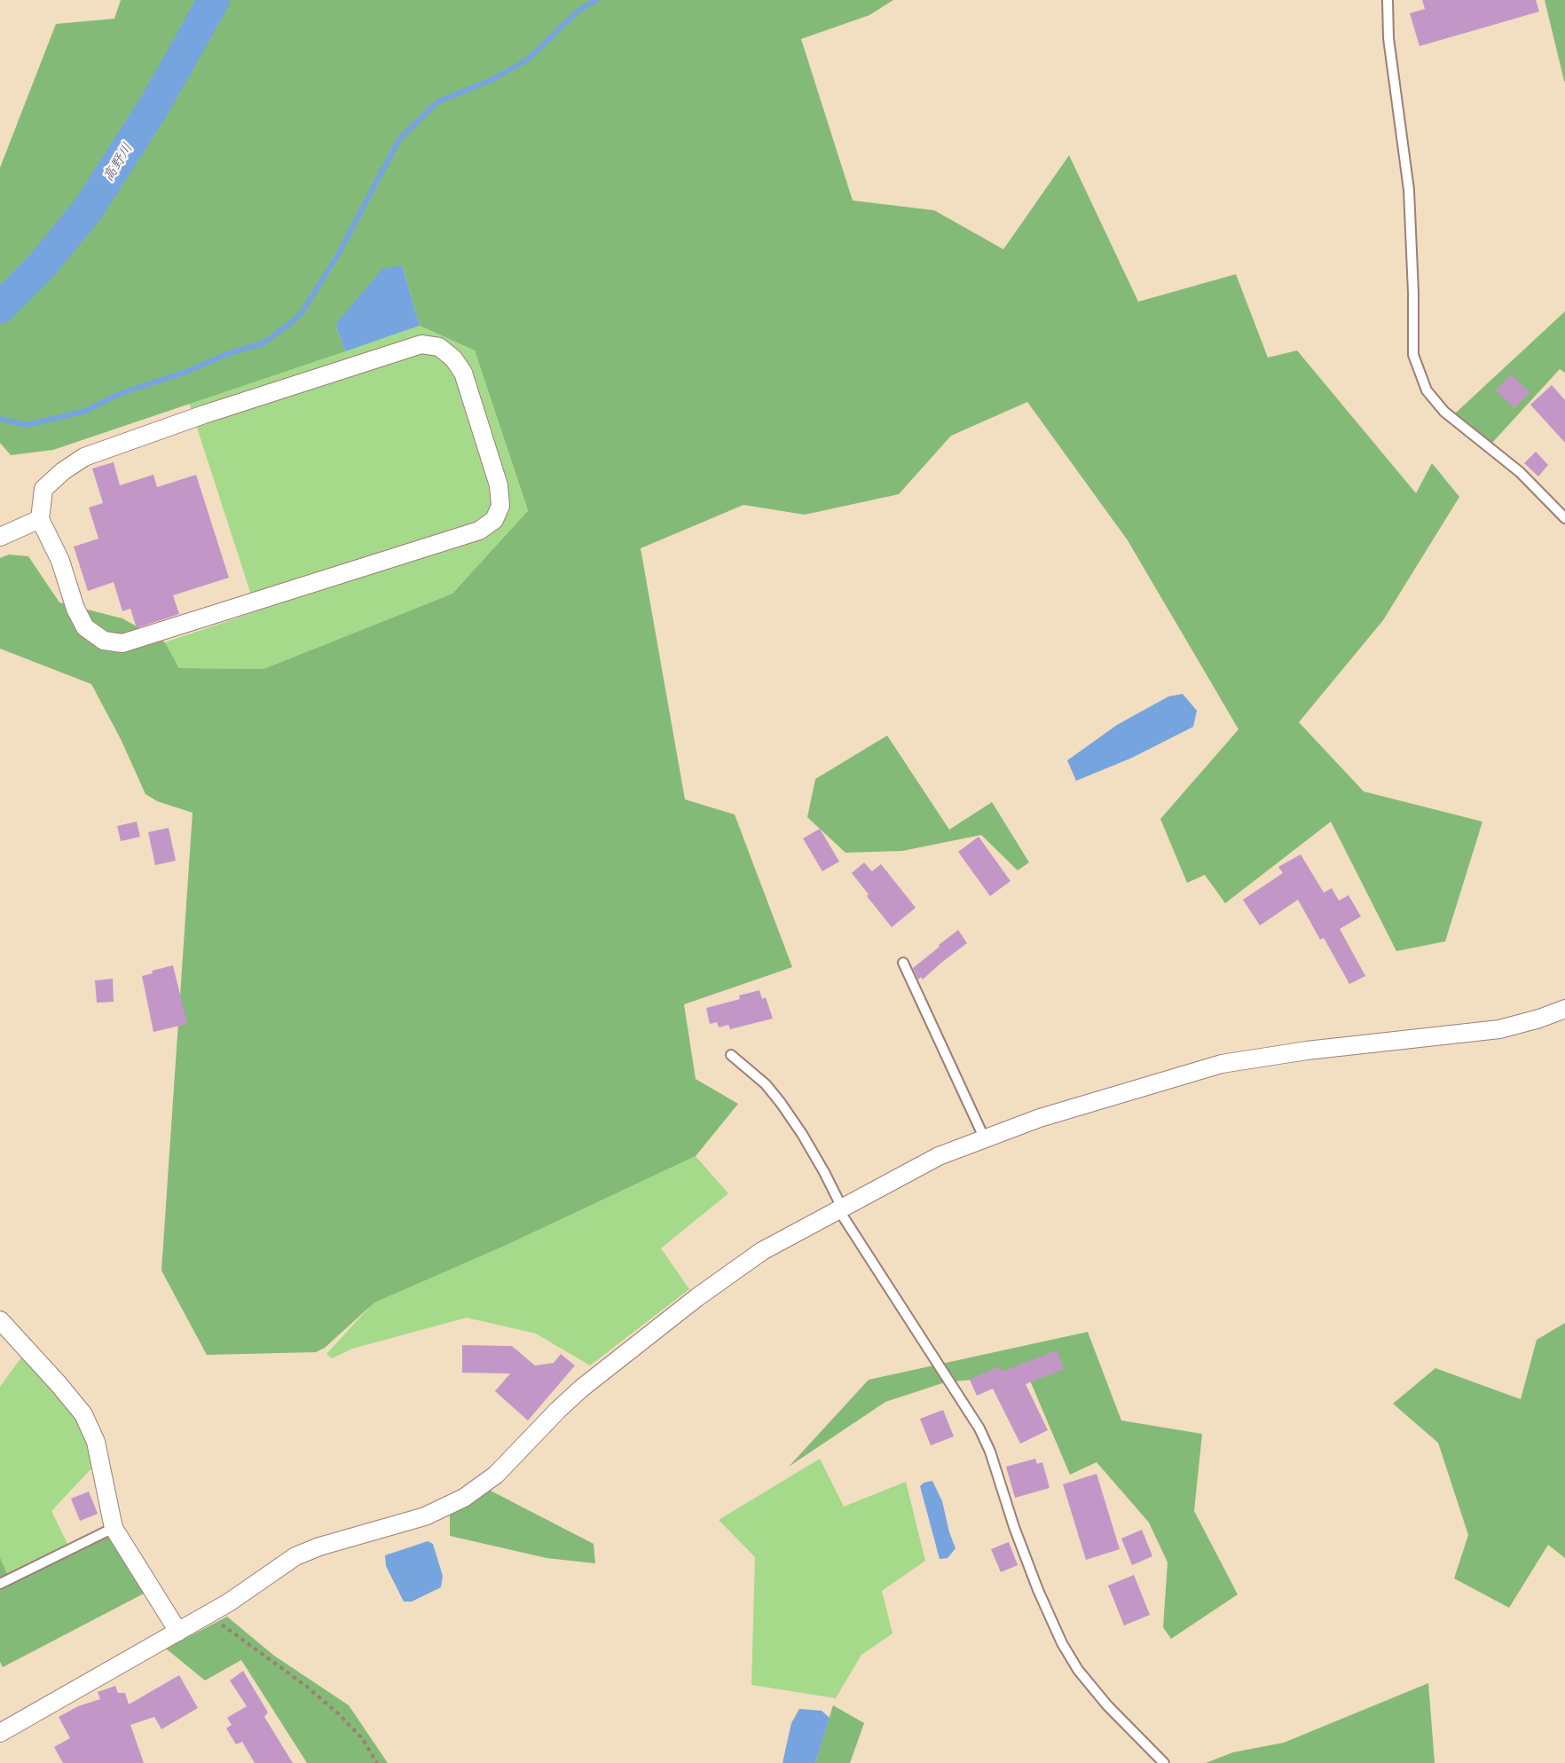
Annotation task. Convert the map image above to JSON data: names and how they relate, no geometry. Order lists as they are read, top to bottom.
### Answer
{
  "water": ["高野川"]
}
